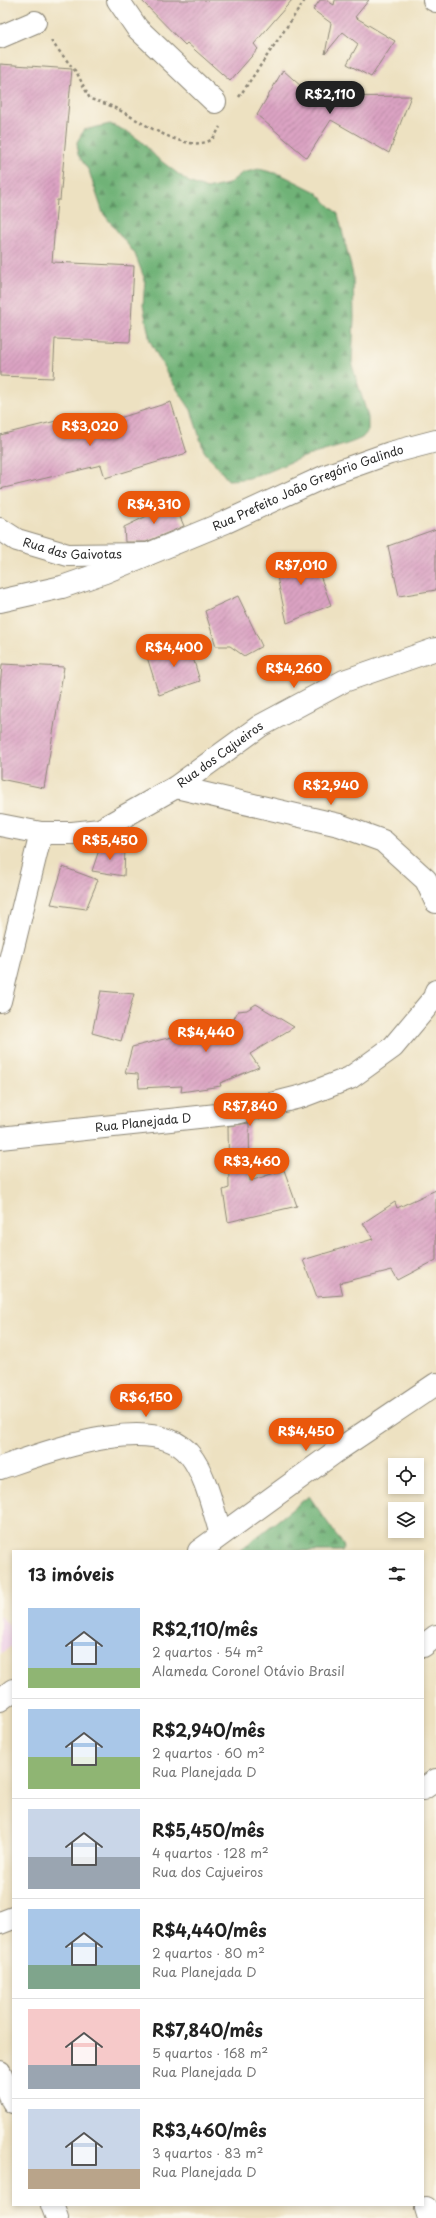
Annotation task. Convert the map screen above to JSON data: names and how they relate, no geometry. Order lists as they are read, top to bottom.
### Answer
{
  "streets": {
    "street": [
      "Rua Prefeito João Gregório Galindo",
      "Rua das Gaivotas",
      "Rua dos Cajueiros",
      "Rua Planejada D"
    ]
  },
  "crossings": [
    ["Rua Prefeito João Gregório Galindo", "Rua das Gaivotas"]
  ],
  "page": {
    "price": [
      "R$2,110",
      "R$3,020",
      "R$4,310",
      "R$7,010",
      "R$4,400",
      "R$4,260",
      "R$2,940",
      "R$5,450",
      "R$4,440",
      "R$7,840",
      "R$3,460",
      "R$6,150",
      "R$4,450"
    ],
    "heading": "13 imóveis",
    "list": [
      {
        "name": "R$2,110/mês",
        "note": "2 quartos · 54 m² · Alameda Coronel Otávio Brasil"
      },
      {
        "name": "R$2,940/mês",
        "note": "2 quartos · 60 m² · Rua Planejada D"
      },
      {
        "name": "R$5,450/mês",
        "note": "4 quartos · 128 m² · Rua dos Cajueiros"
      },
      {
        "name": "R$4,440/mês",
        "note": "2 quartos · 80 m² · Rua Planejada D"
      },
      {
        "name": "R$7,840/mês",
        "note": "5 quartos · 168 m² · Rua Planejada D"
      },
      {
        "name": "R$3,460/mês",
        "note": "3 quartos · 83 m² · Rua Planejada D"
      }
    ]
  }
}
